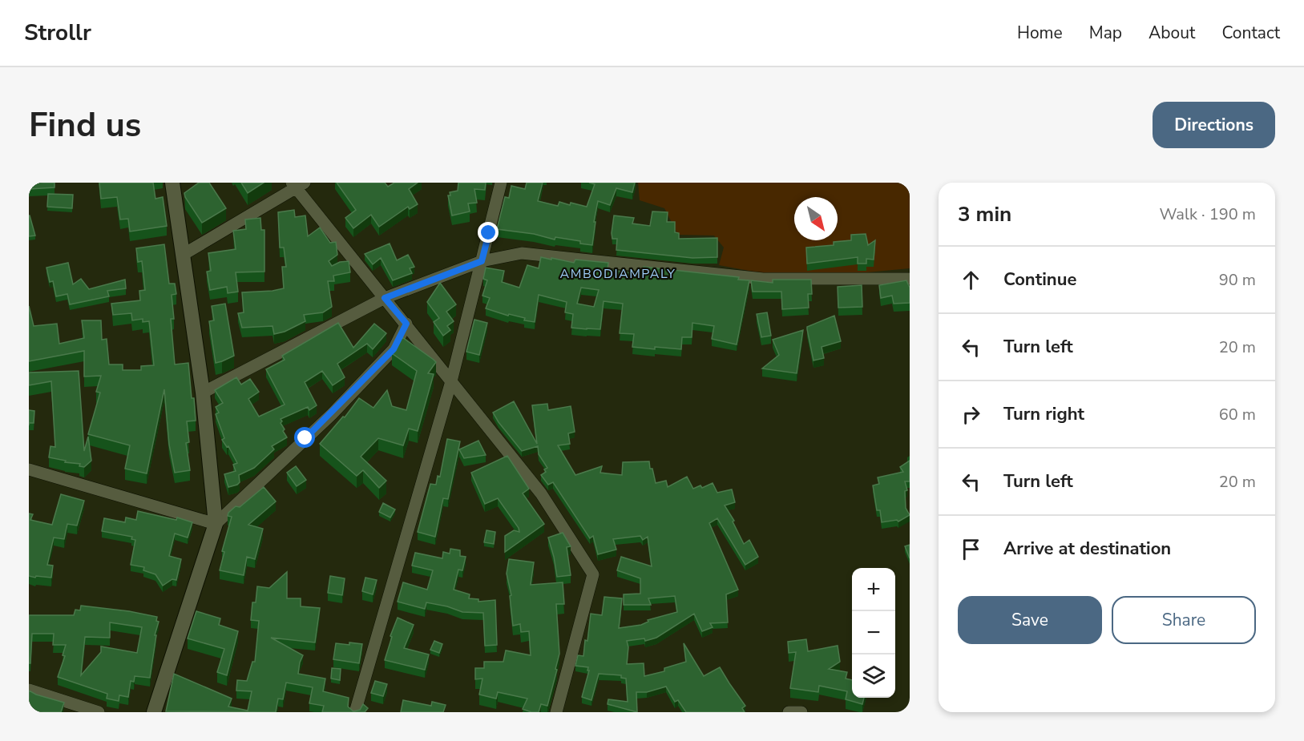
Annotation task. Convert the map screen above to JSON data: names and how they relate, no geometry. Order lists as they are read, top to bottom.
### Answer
{
  "districts": ["AMBODIAMPALY"],
  "north": "bottom right",
  "page": {
    "header": "Strollr",
    "nav": [
      "Home",
      "Map",
      "About",
      "Contact"
    ],
    "buttons": [
      "Directions",
      ["Save", "Share"]
    ],
    "title": "Find us",
    "heading": ["3 min", "Walk · 190 m"],
    "list": [
      ["Continue", "90 m"],
      ["Turn left", "20 m"],
      ["Turn right", "60 m"],
      ["Turn left", "20 m"],
      "Arrive at destination"
    ],
    "map_buttons": ["+", "−"]
  }
}
